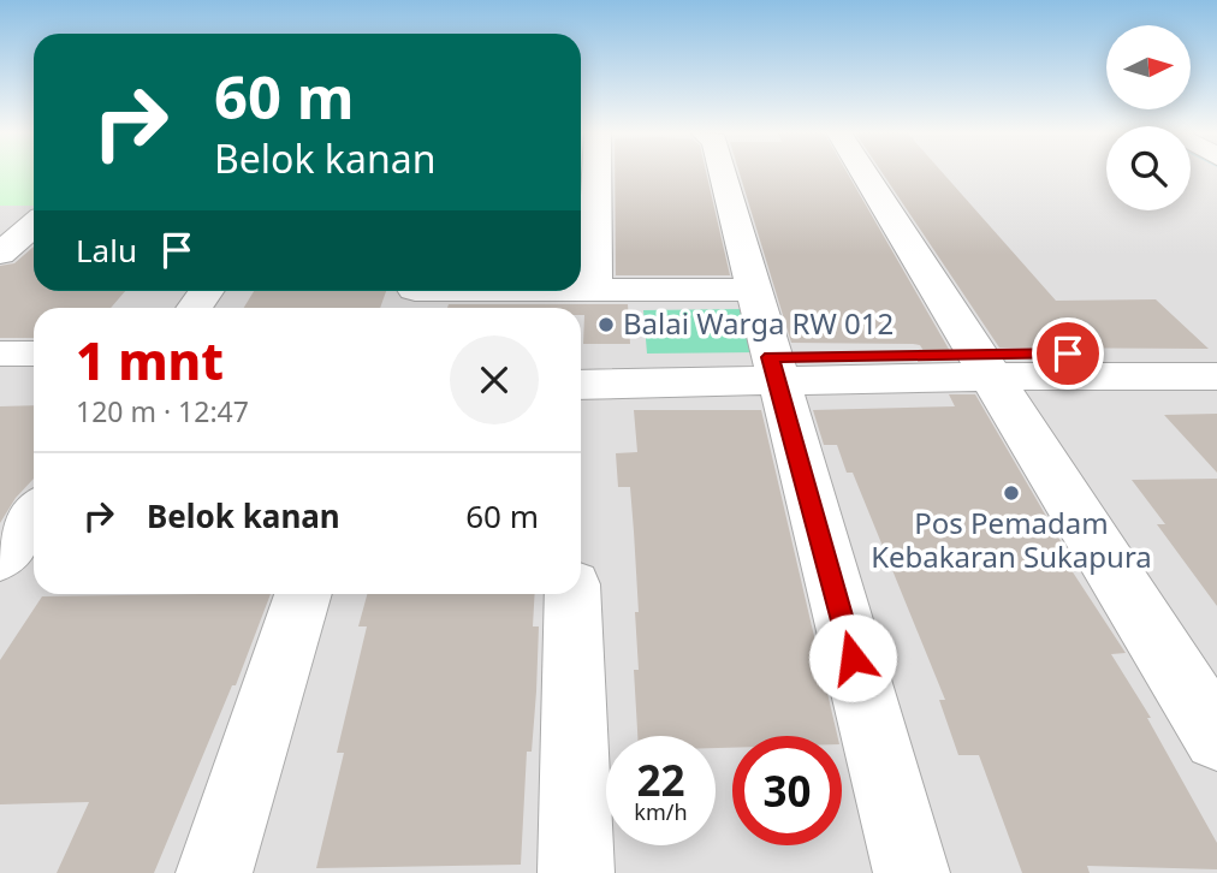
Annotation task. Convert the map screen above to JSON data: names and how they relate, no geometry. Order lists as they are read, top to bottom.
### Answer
{
  "places": ["Balai Warga RW 012", "Pos Pemadam Kebakaran Sukapura"],
  "north": "right",
  "page": {
    "turn": ["60 m", "Belok kanan"],
    "then": "Lalu",
    "heading": ["1 mnt", "120 m · 12:47"],
    "list": [
      {
        "name": "Belok kanan",
        "value": "60 m"
      }
    ],
    "speed": "22 km/h",
    "limit": "30"
  }
}
